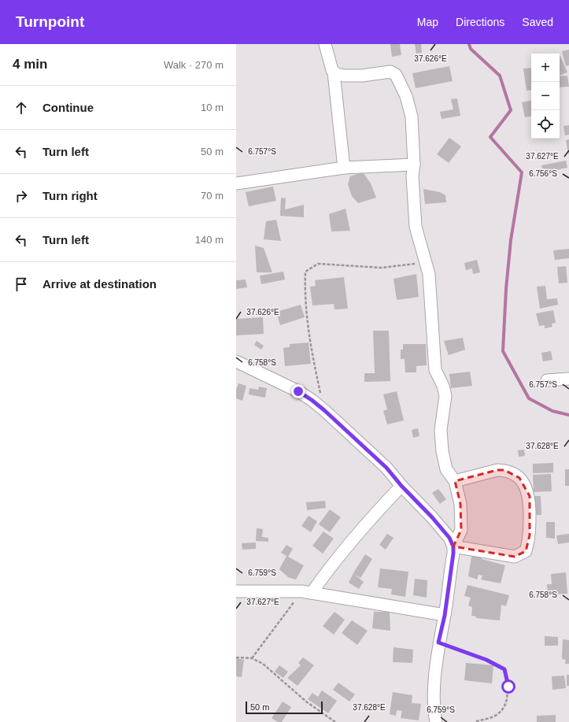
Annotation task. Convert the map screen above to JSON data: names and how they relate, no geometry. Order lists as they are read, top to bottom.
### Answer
{
  "scale_bar": "50 m",
  "page": {
    "header": "Turnpoint",
    "nav": ["Map", "Directions", "Saved"],
    "heading": ["4 min", "Walk · 270 m"],
    "map_buttons": ["+", "−"],
    "list": [
      ["Continue", "10 m"],
      ["Turn left", "50 m"],
      ["Turn right", "70 m"],
      ["Turn left", "140 m"],
      "Arrive at destination"
    ],
    "scale": "50 m"
  },
  "coordinates": [
    "37.626°E",
    "6.757°S",
    "37.627°E",
    "6.756°S",
    "6.758°S",
    "37.628°E",
    "6.759°S"
  ]
}
